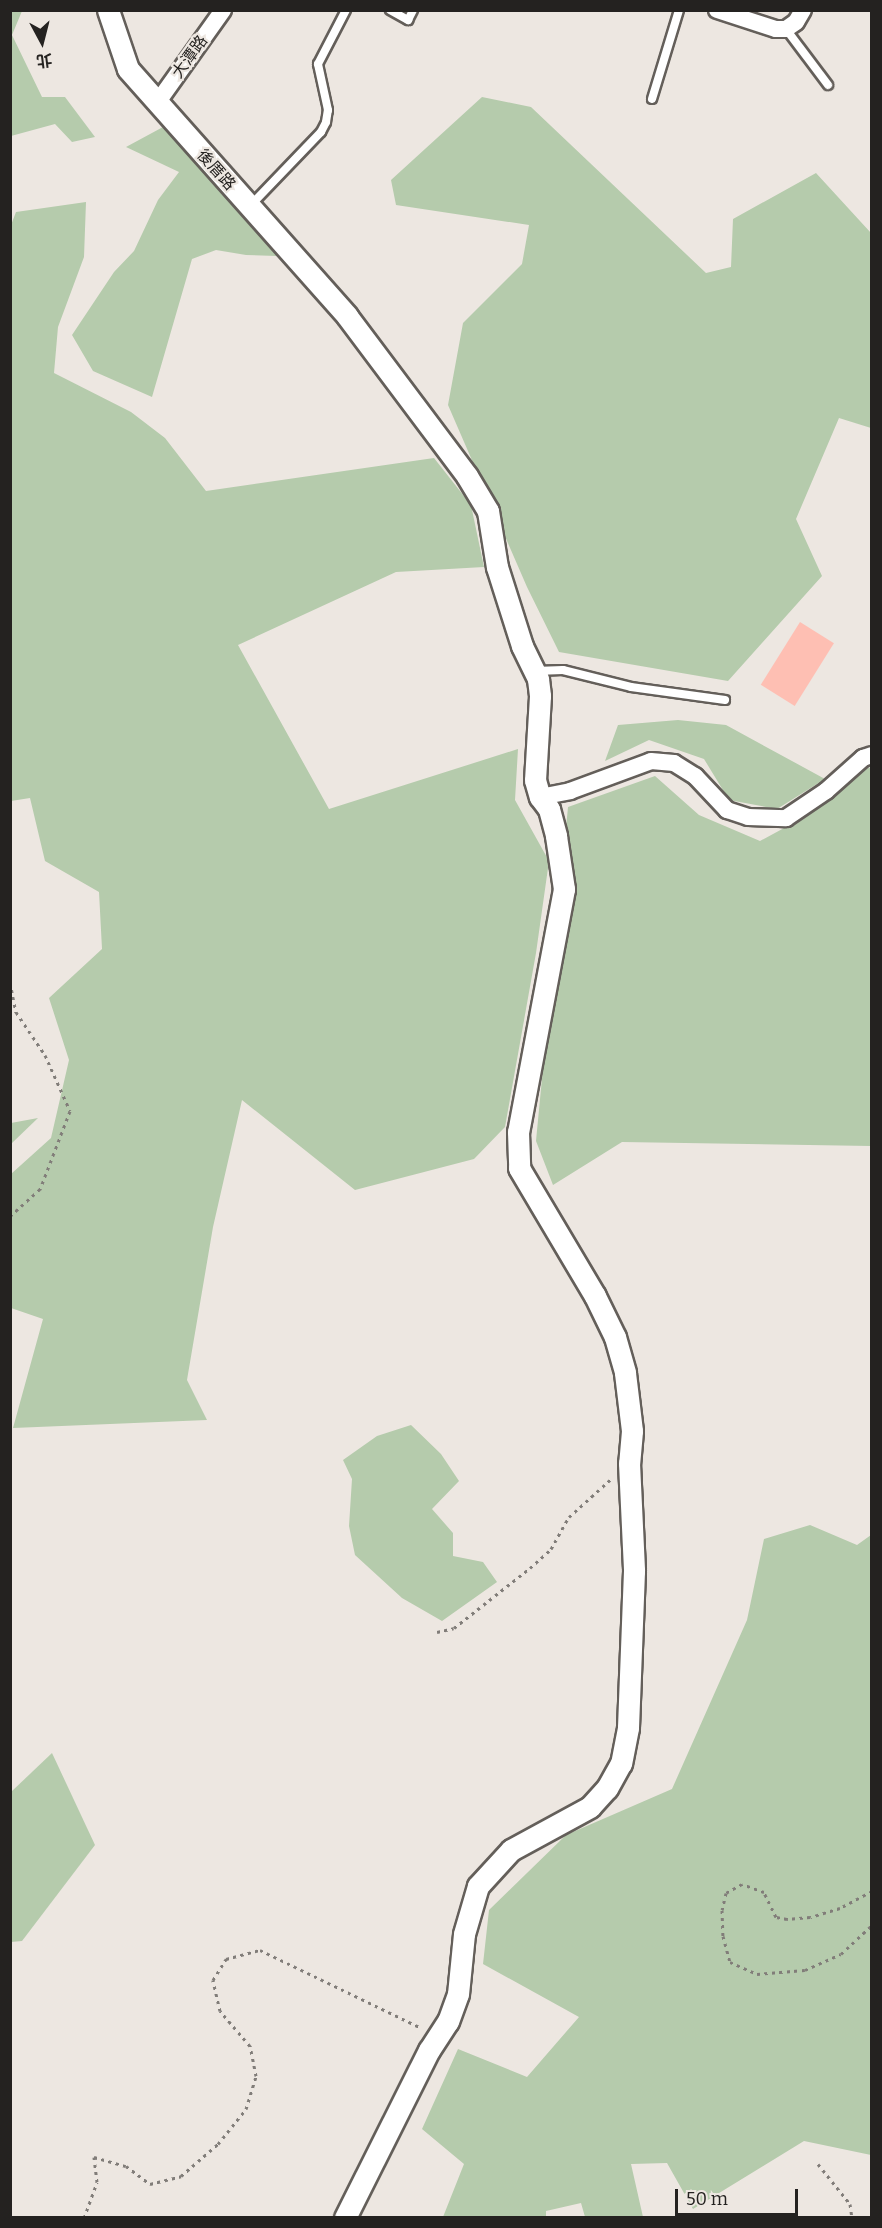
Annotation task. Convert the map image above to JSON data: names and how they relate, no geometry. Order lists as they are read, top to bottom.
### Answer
{
  "streets": {
    "street": ["大潭路", "後厝路"]
  },
  "crossings": [
    ["大潭路", "後厝路"]
  ],
  "scale_bar": "50 m",
  "north": "bottom"
}
